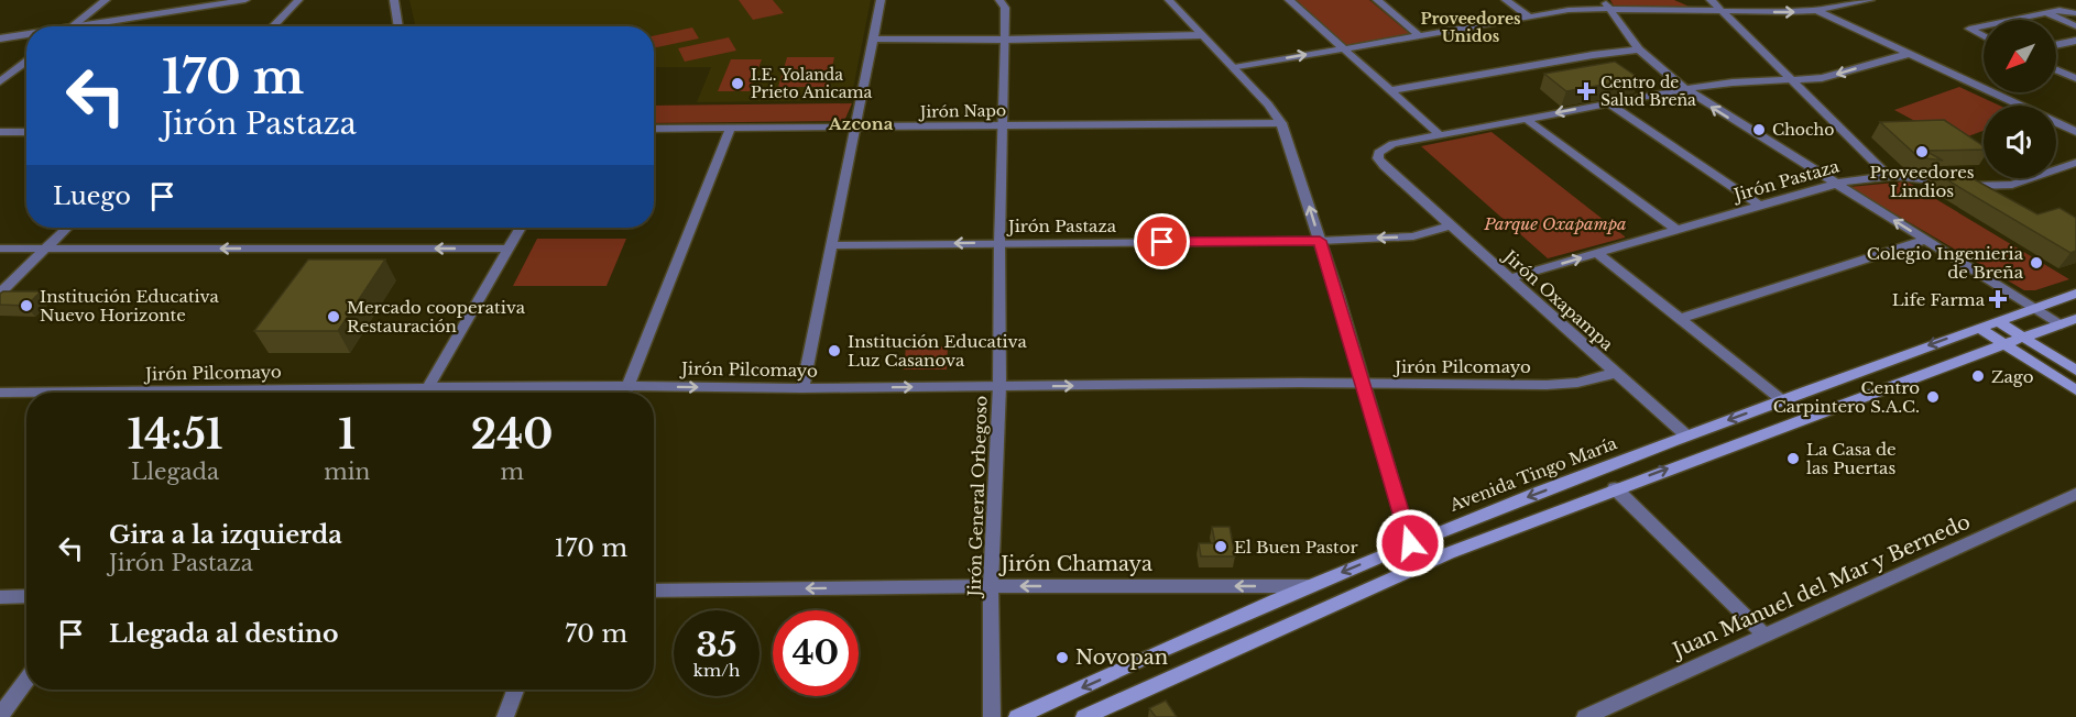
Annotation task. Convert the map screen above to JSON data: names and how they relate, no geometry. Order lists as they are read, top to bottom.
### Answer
{
  "streets": {
    "main road": ["Avenida Tingo María"],
    "street": [
      "Jirón Napo",
      "Jirón Pastaza",
      "Jirón Oxapampa",
      "Jirón Pilcomayo",
      "Jirón General Orbegoso",
      "Jirón Chamaya",
      "Juan Manuel del Mar y Bernedo"
    ]
  },
  "crossings": [
    ["Jirón Napo", "Jirón General Orbegoso"],
    ["Jirón Pastaza", "Jirón Oxapampa"],
    ["Jirón Pastaza", "Jirón General Orbegoso"],
    ["Jirón Oxapampa", "Jirón Pilcomayo"],
    ["Jirón Oxapampa", "Avenida Tingo María"],
    ["Jirón Pilcomayo", "Jirón General Orbegoso"],
    ["Avenida Tingo María", "Jirón Chamaya"],
    ["Jirón General Orbegoso", "Jirón Chamaya"]
  ],
  "one_way": ["Jirón Pilcomayo", "Jirón Chamaya"],
  "districts": ["Proveedores Unidos", "Azcona"],
  "parks": ["Parque Oxapampa"],
  "places": {
    "other": [
      "I.E. Yolanda Prieto Anicama",
      "Chocho",
      "Proveedores Lindios",
      "Colegio Ingenieria de Breña",
      "Institución Educativa Nuevo Horizonte",
      "Mercado cooperativa Restauración",
      "Institución Educativa Luz Casanova",
      "Zago",
      "Centro Carpintero S.A.C.",
      "La Casa de las Puertas",
      "El Buen Pastor",
      "Novopan"
    ],
    "health": ["Centro de Salud Breña", "Life Farma"]
  },
  "north": "bottom left",
  "page": {
    "turn": ["170 m", "Jirón Pastaza"],
    "then": "Luego",
    "eta": [
      "14:51",
      "Llegada",
      "1",
      "min",
      "240",
      "m"
    ],
    "list": [
      {
        "name": "Gira a la izquierda",
        "note": "Jirón Pastaza",
        "value": "170 m"
      },
      {
        "name": "Llegada al destino",
        "value": "70 m"
      }
    ],
    "speed": "35 km/h",
    "limit": "40"
  }
}
